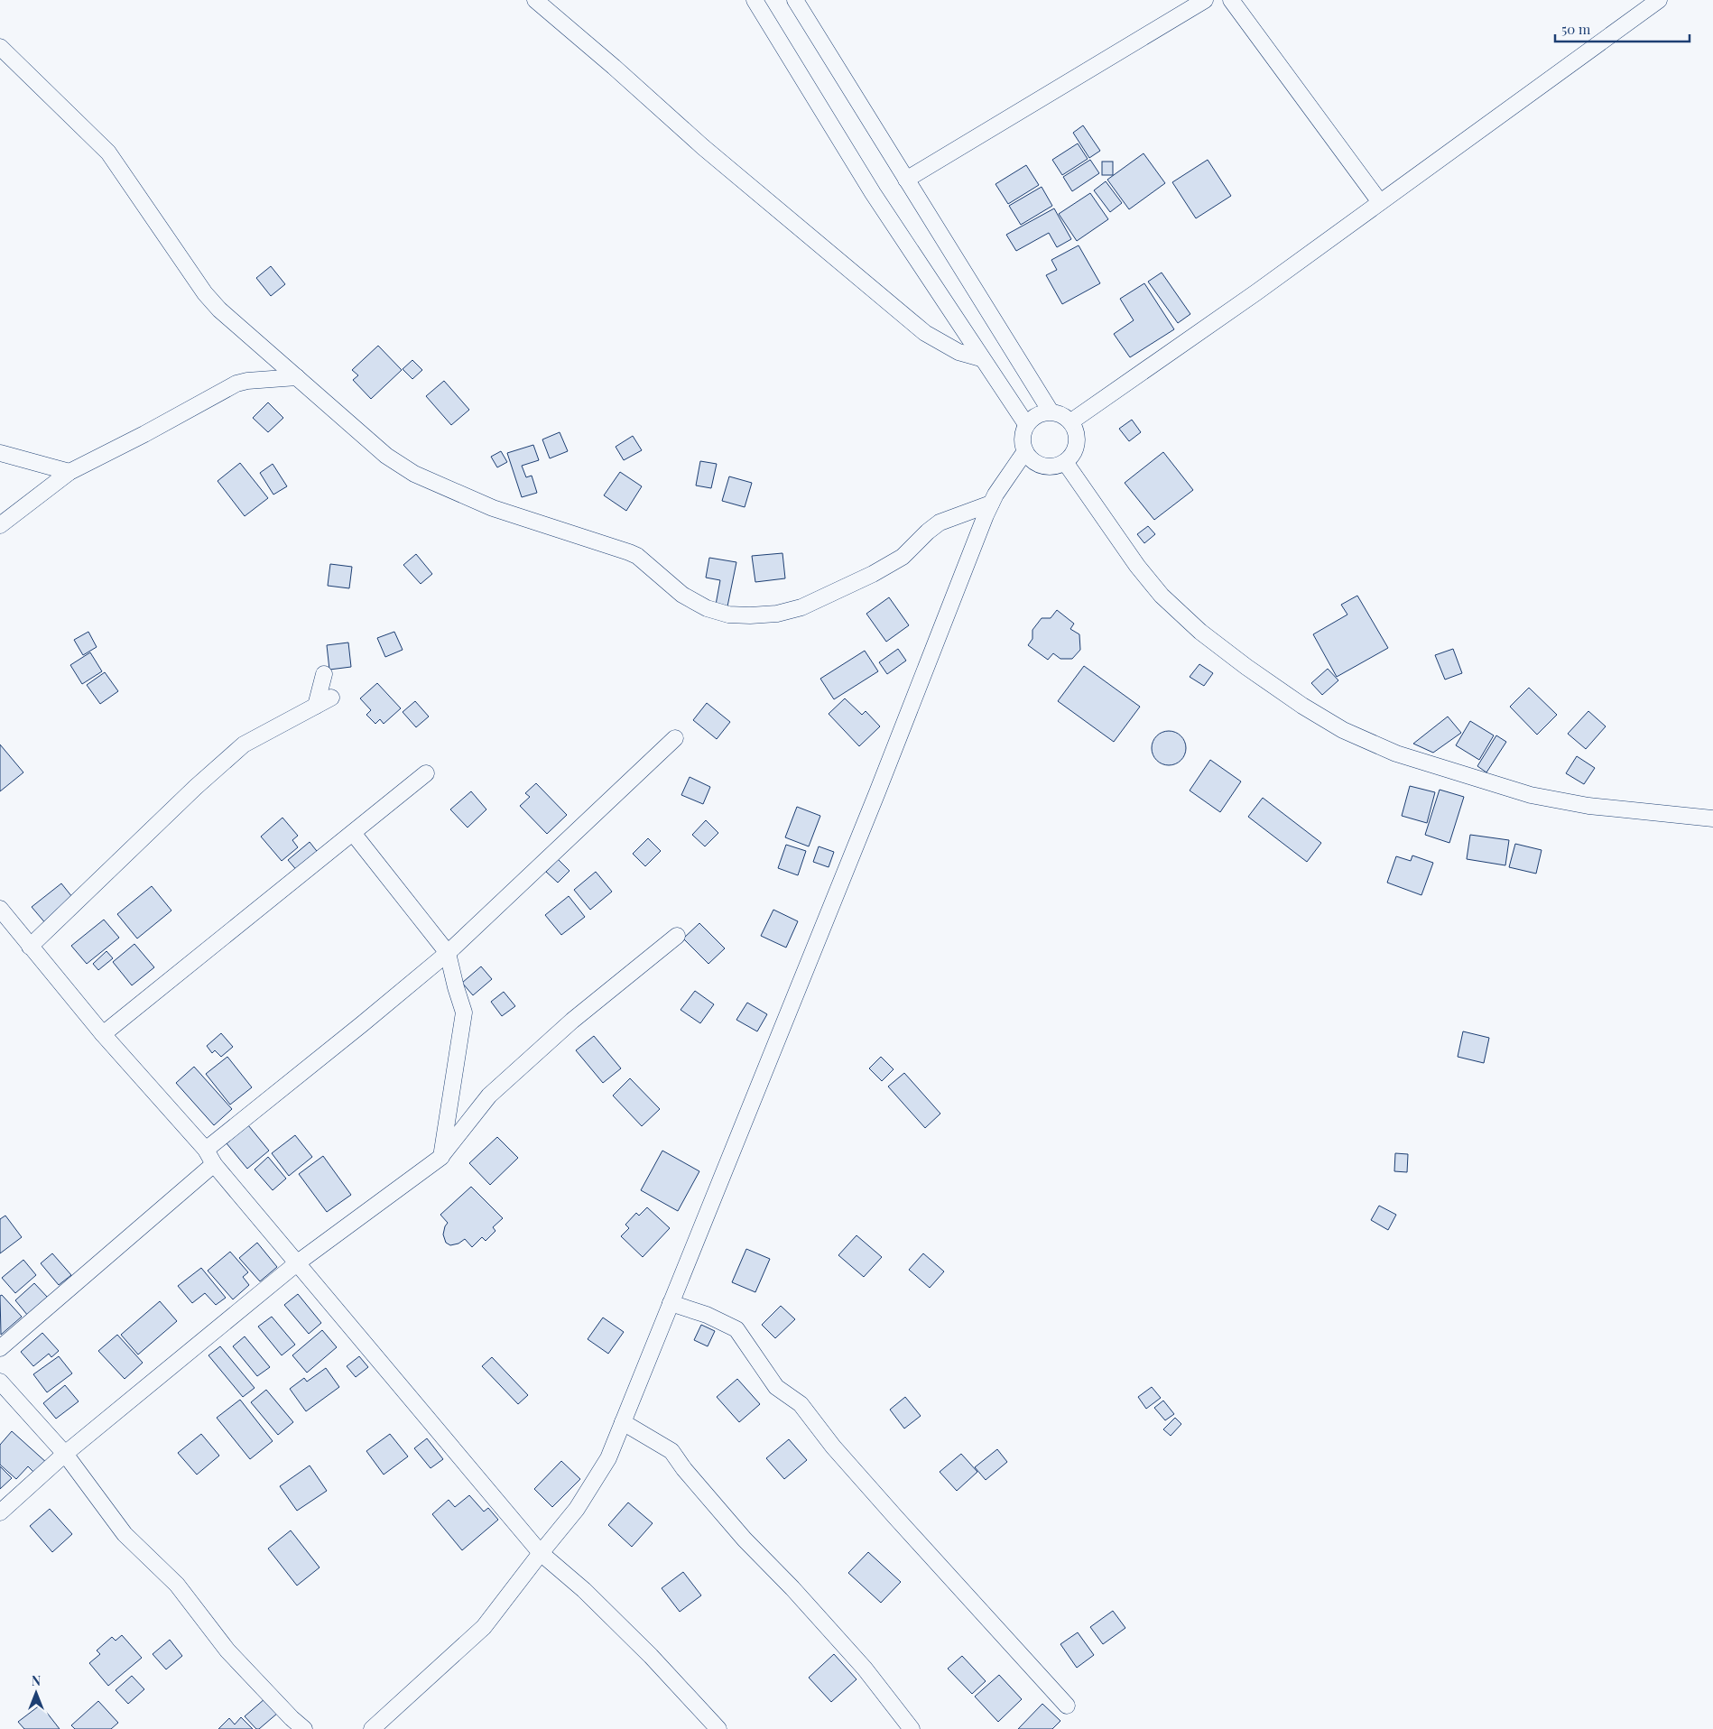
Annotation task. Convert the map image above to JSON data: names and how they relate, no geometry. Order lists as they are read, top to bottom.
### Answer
{
  "scale_bar": "50 m",
  "north": "top"
}
